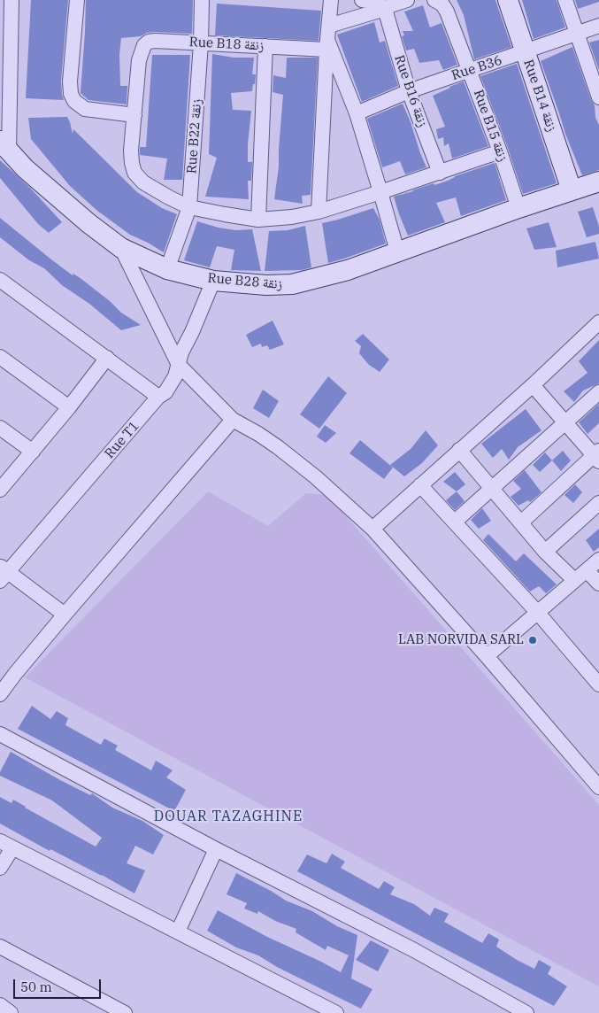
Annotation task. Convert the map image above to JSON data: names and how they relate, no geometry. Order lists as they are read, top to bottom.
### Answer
{
  "streets": {
    "street": [
      "Rue B18 زنقة",
      "Rue B36",
      "Rue B16 زنقة",
      "Rue B14 زنقة",
      "Rue B15 زنقة",
      "Rue B22 زنقة",
      "Rue B28 زنقة",
      "Rue T1"
    ]
  },
  "crossings": [
    ["Rue B18 زنقة", "Rue B22 زنقة"],
    ["Rue B36", "Rue B16 زنقة"],
    ["Rue B36", "Rue B14 زنقة"],
    ["Rue B36", "Rue B15 زنقة"],
    ["Rue B14 زنقة", "Rue B28 زنقة"],
    ["Rue B15 زنقة", "Rue B28 زنقة"],
    ["Rue B22 زنقة", "Rue B28 زنقة"],
    ["Rue B28 زنقة", "Rue T1"]
  ],
  "districts": ["DOUAR TAZAGHINE"],
  "places": ["LAB NORVIDA SARL"],
  "scale_bar": "50 m"
}
